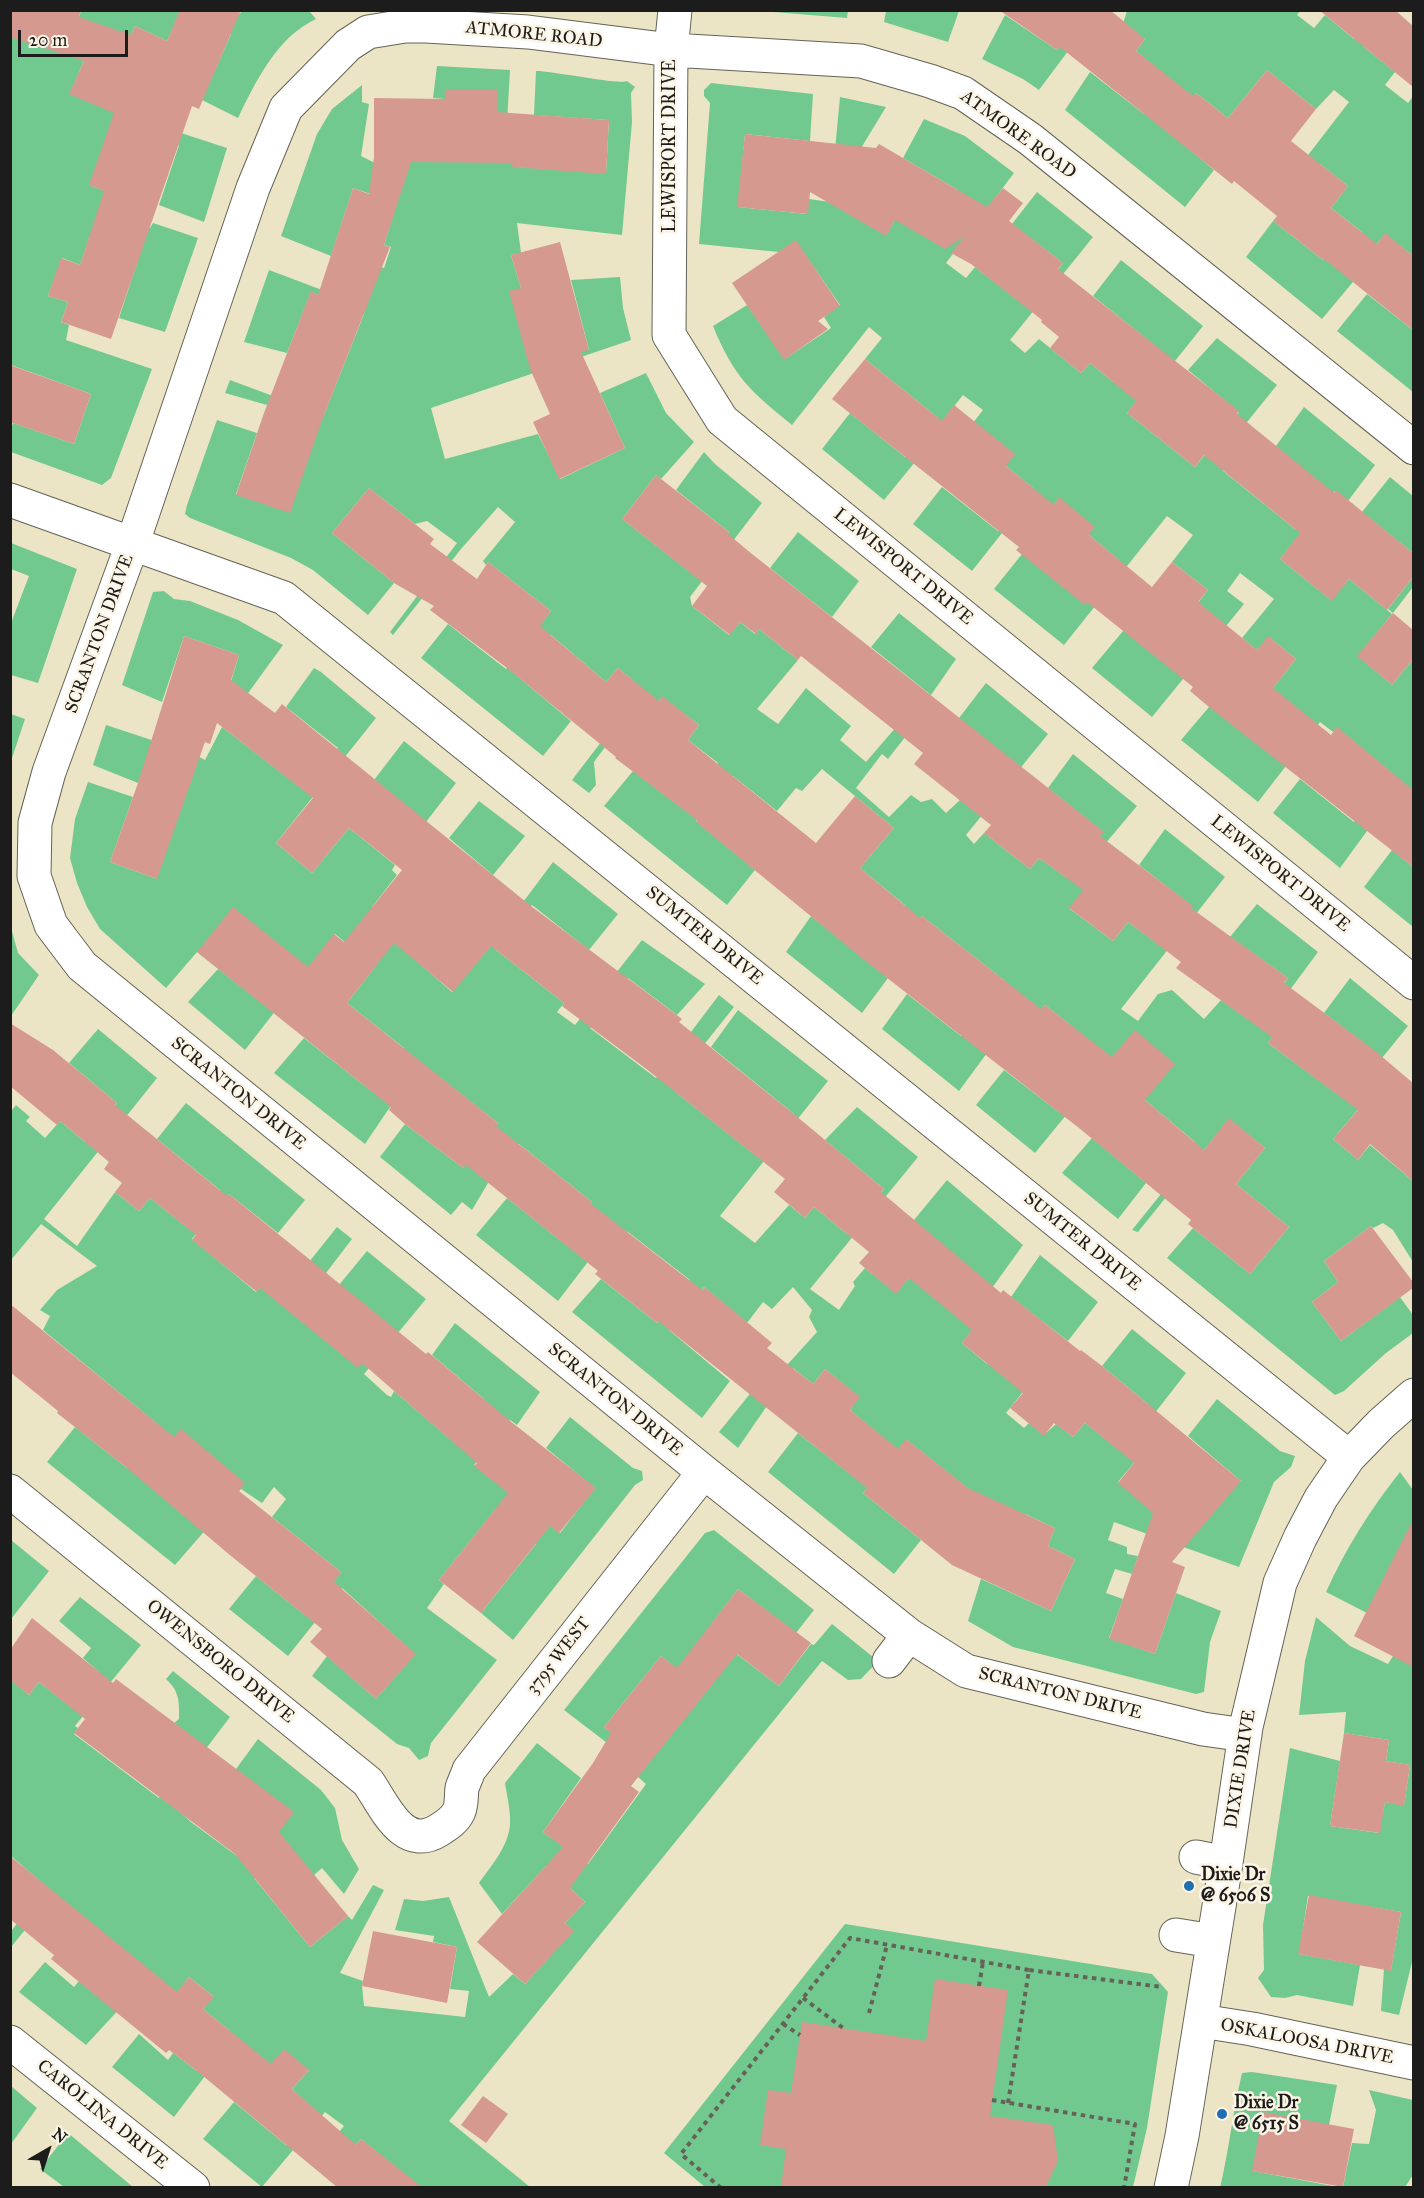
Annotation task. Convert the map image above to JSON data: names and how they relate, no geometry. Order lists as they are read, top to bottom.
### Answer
{
  "streets": {
    "street": [
      "ATMORE ROAD",
      "LEWISPORT DRIVE",
      "SCRANTON DRIVE",
      "SUMTER DRIVE",
      "3795 WEST",
      "OWENSBORO DRIVE",
      "DIXIE DRIVE",
      "OSKALOOSA DRIVE",
      "CAROLINA DRIVE"
    ]
  },
  "crossings": [
    ["ATMORE ROAD", "LEWISPORT DRIVE"],
    ["ATMORE ROAD", "SCRANTON DRIVE"],
    ["SCRANTON DRIVE", "SUMTER DRIVE"],
    ["SCRANTON DRIVE", "3795 WEST"],
    ["SCRANTON DRIVE", "DIXIE DRIVE"],
    ["SUMTER DRIVE", "DIXIE DRIVE"],
    ["3795 WEST", "OWENSBORO DRIVE"],
    ["DIXIE DRIVE", "OSKALOOSA DRIVE"]
  ],
  "places": ["Dixie Dr @ 6506 S", "Dixie Dr @ 6515 S"],
  "scale_bar": "20 m",
  "north": "top right"
}
